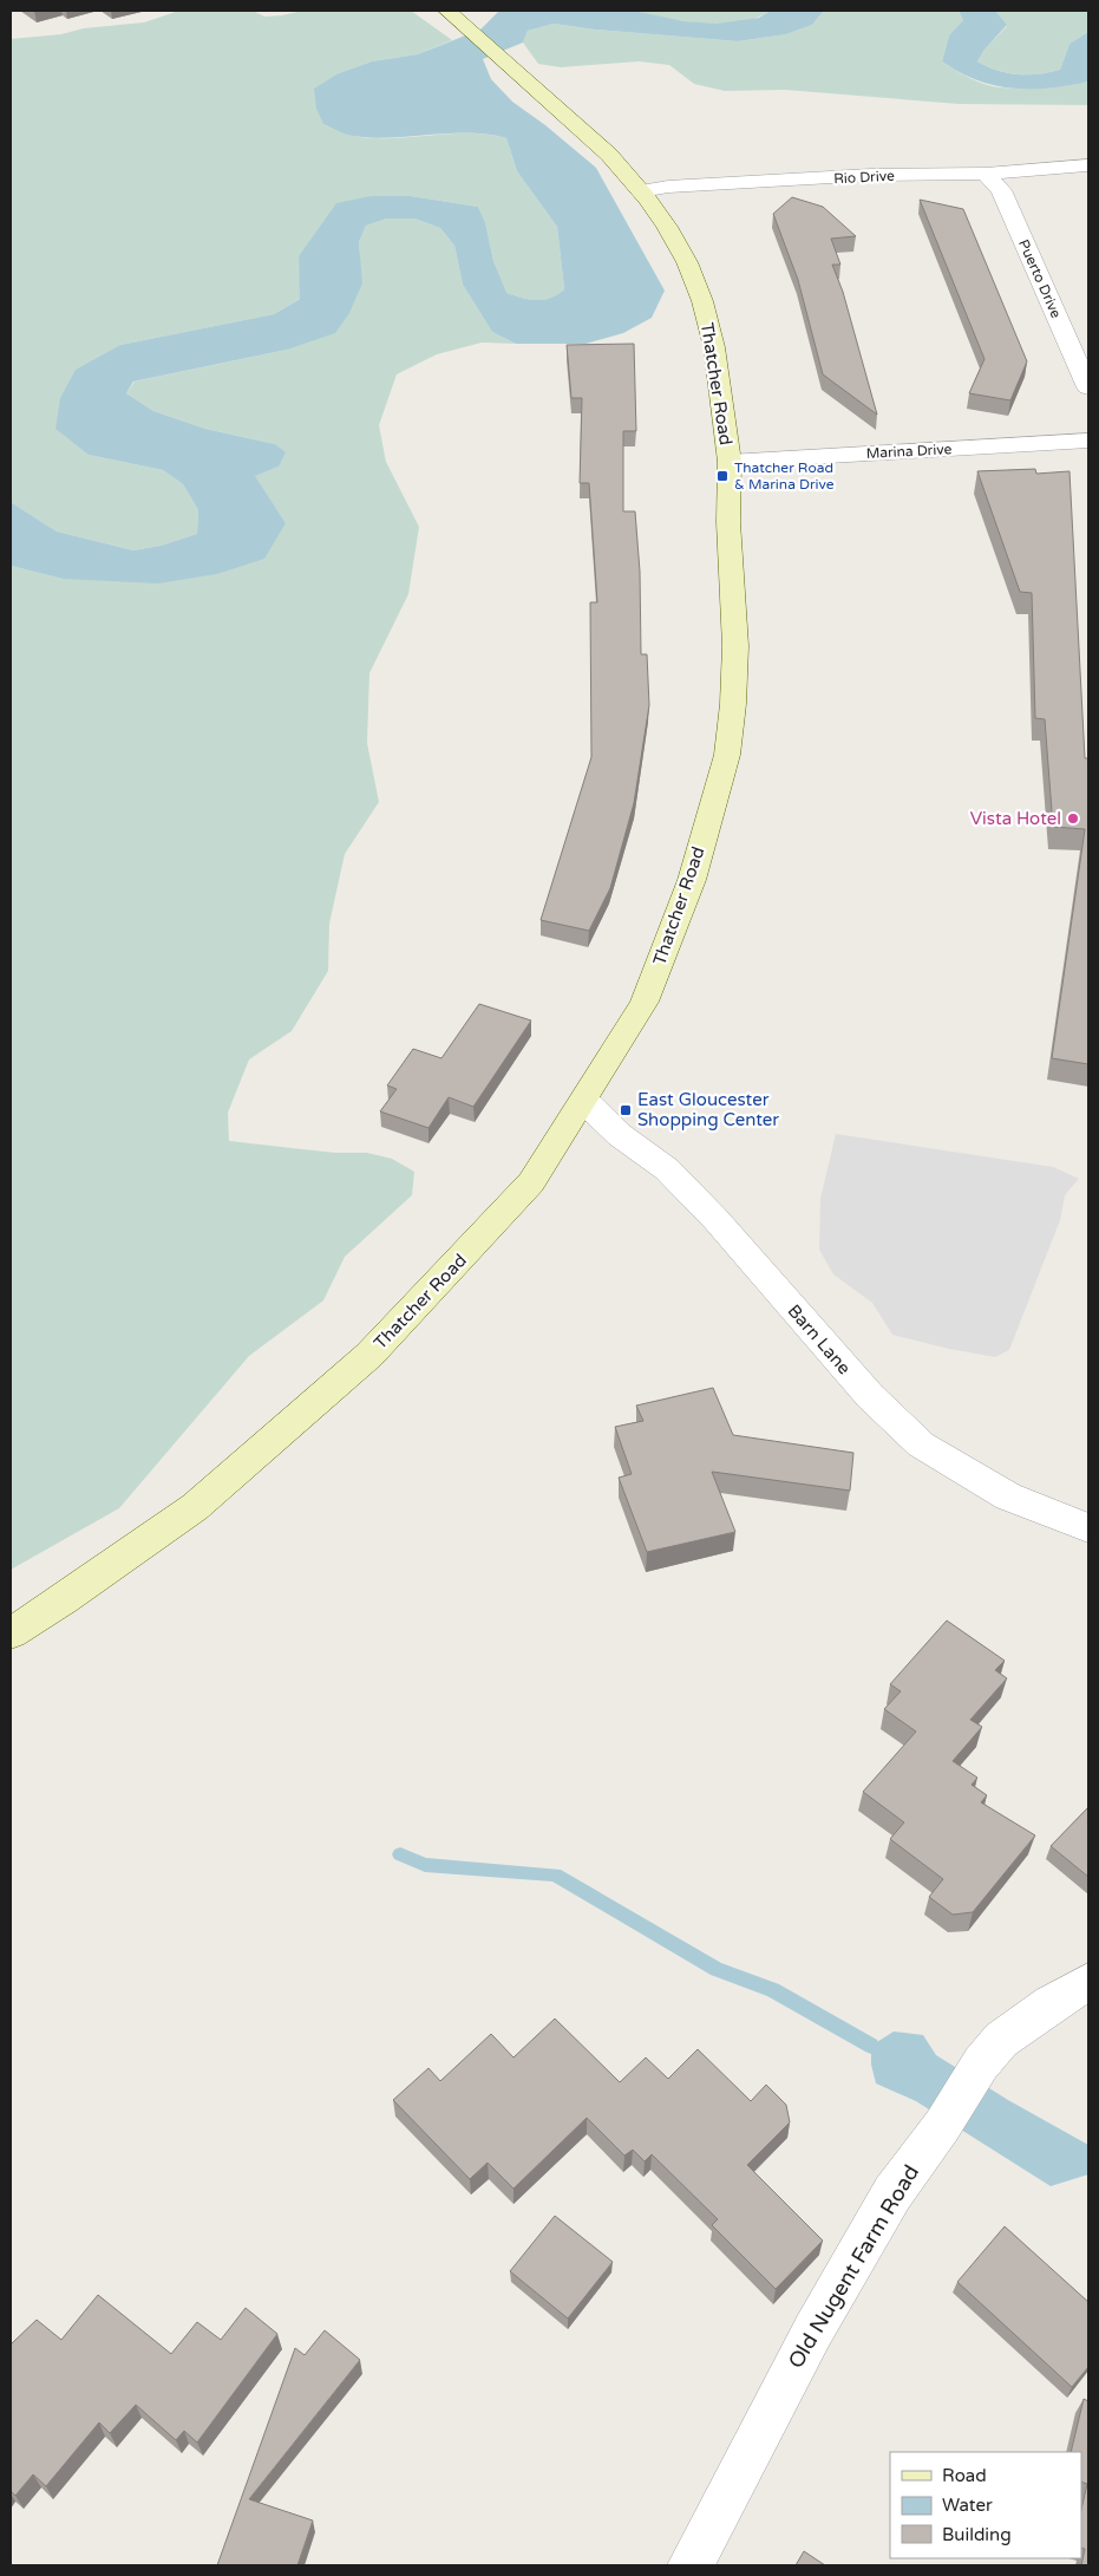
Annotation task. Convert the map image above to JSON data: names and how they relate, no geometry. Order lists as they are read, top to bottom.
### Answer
{
  "streets": {
    "main road": ["Thatcher Road"],
    "street": [
      "Rio Drive",
      "Puerto Drive",
      "Marina Drive",
      "Barn Lane",
      "Old Nugent Farm Road"
    ]
  },
  "crossings": [
    ["Rio Drive", "Puerto Drive"],
    ["Rio Drive", "Thatcher Road"],
    ["Thatcher Road", "Marina Drive"],
    ["Thatcher Road", "Barn Lane"]
  ],
  "places": {
    "transit": ["Thatcher Road & Marina Drive", "East Gloucester Shopping Center"],
    "other": ["Vista Hotel"]
  },
  "legend": ["Road", "Water", "Building"]
}
